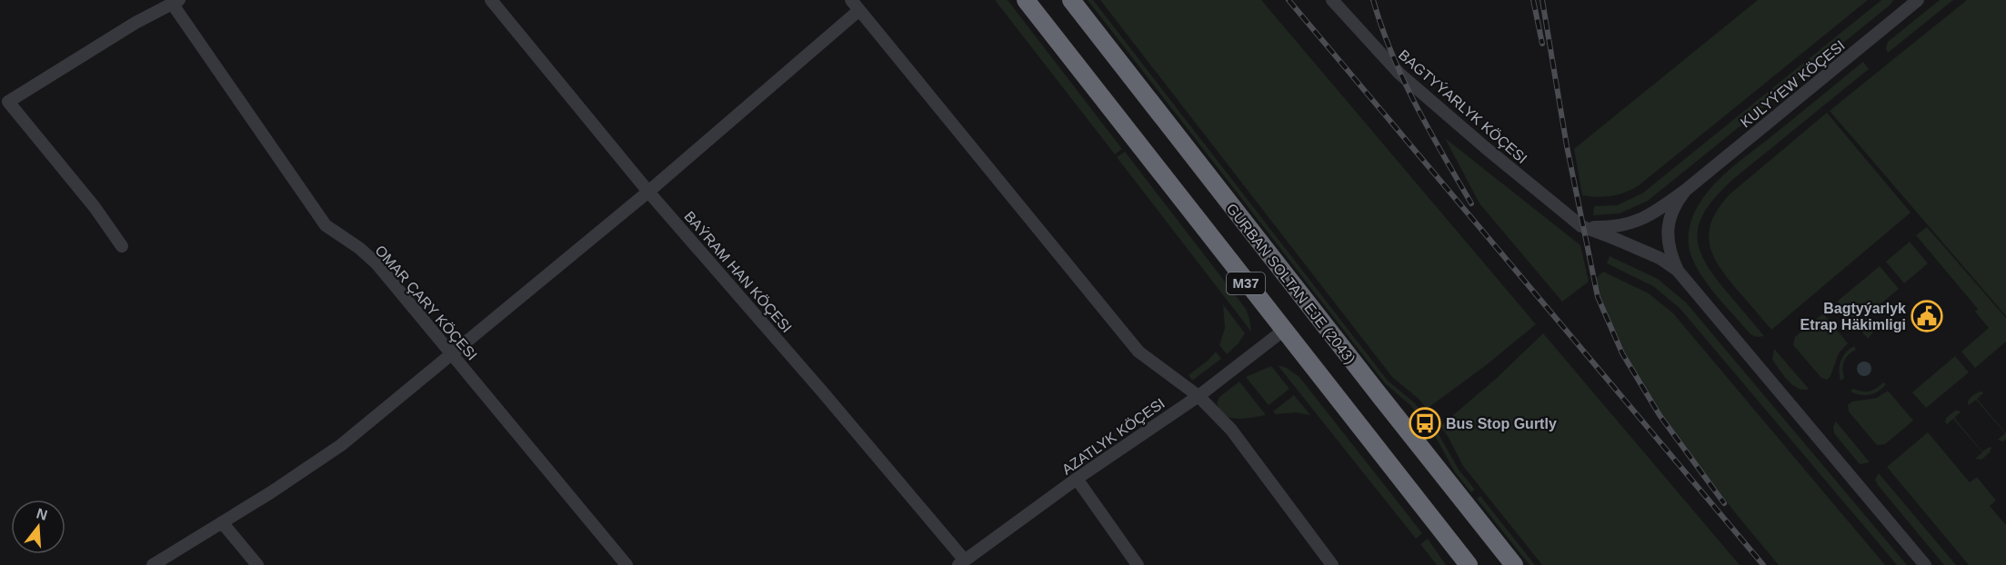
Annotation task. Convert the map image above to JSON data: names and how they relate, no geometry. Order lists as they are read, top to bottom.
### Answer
{
  "streets": {
    "highway": ["M37", "GURBAN SOLTAN EJE (2043)"],
    "street": [
      "KULYÝEW KÖÇESI",
      "BAGTYÝARLYK KÖÇESI",
      "BAÝRAM HAN KÖÇESI",
      "OMAR ÇARY KÖÇESI",
      "AZATLYK KÖÇESI"
    ]
  },
  "crossings": [
    ["BAÝRAM HAN KÖÇESI", "AZATLYK KÖÇESI"],
    ["M37", "AZATLYK KÖÇESI"]
  ],
  "places": {
    "public building": ["Bagtyýarlyk Etrap Häkimligi"],
    "bus stop": ["Bus Stop Gurtly"]
  },
  "north": "top"
}
